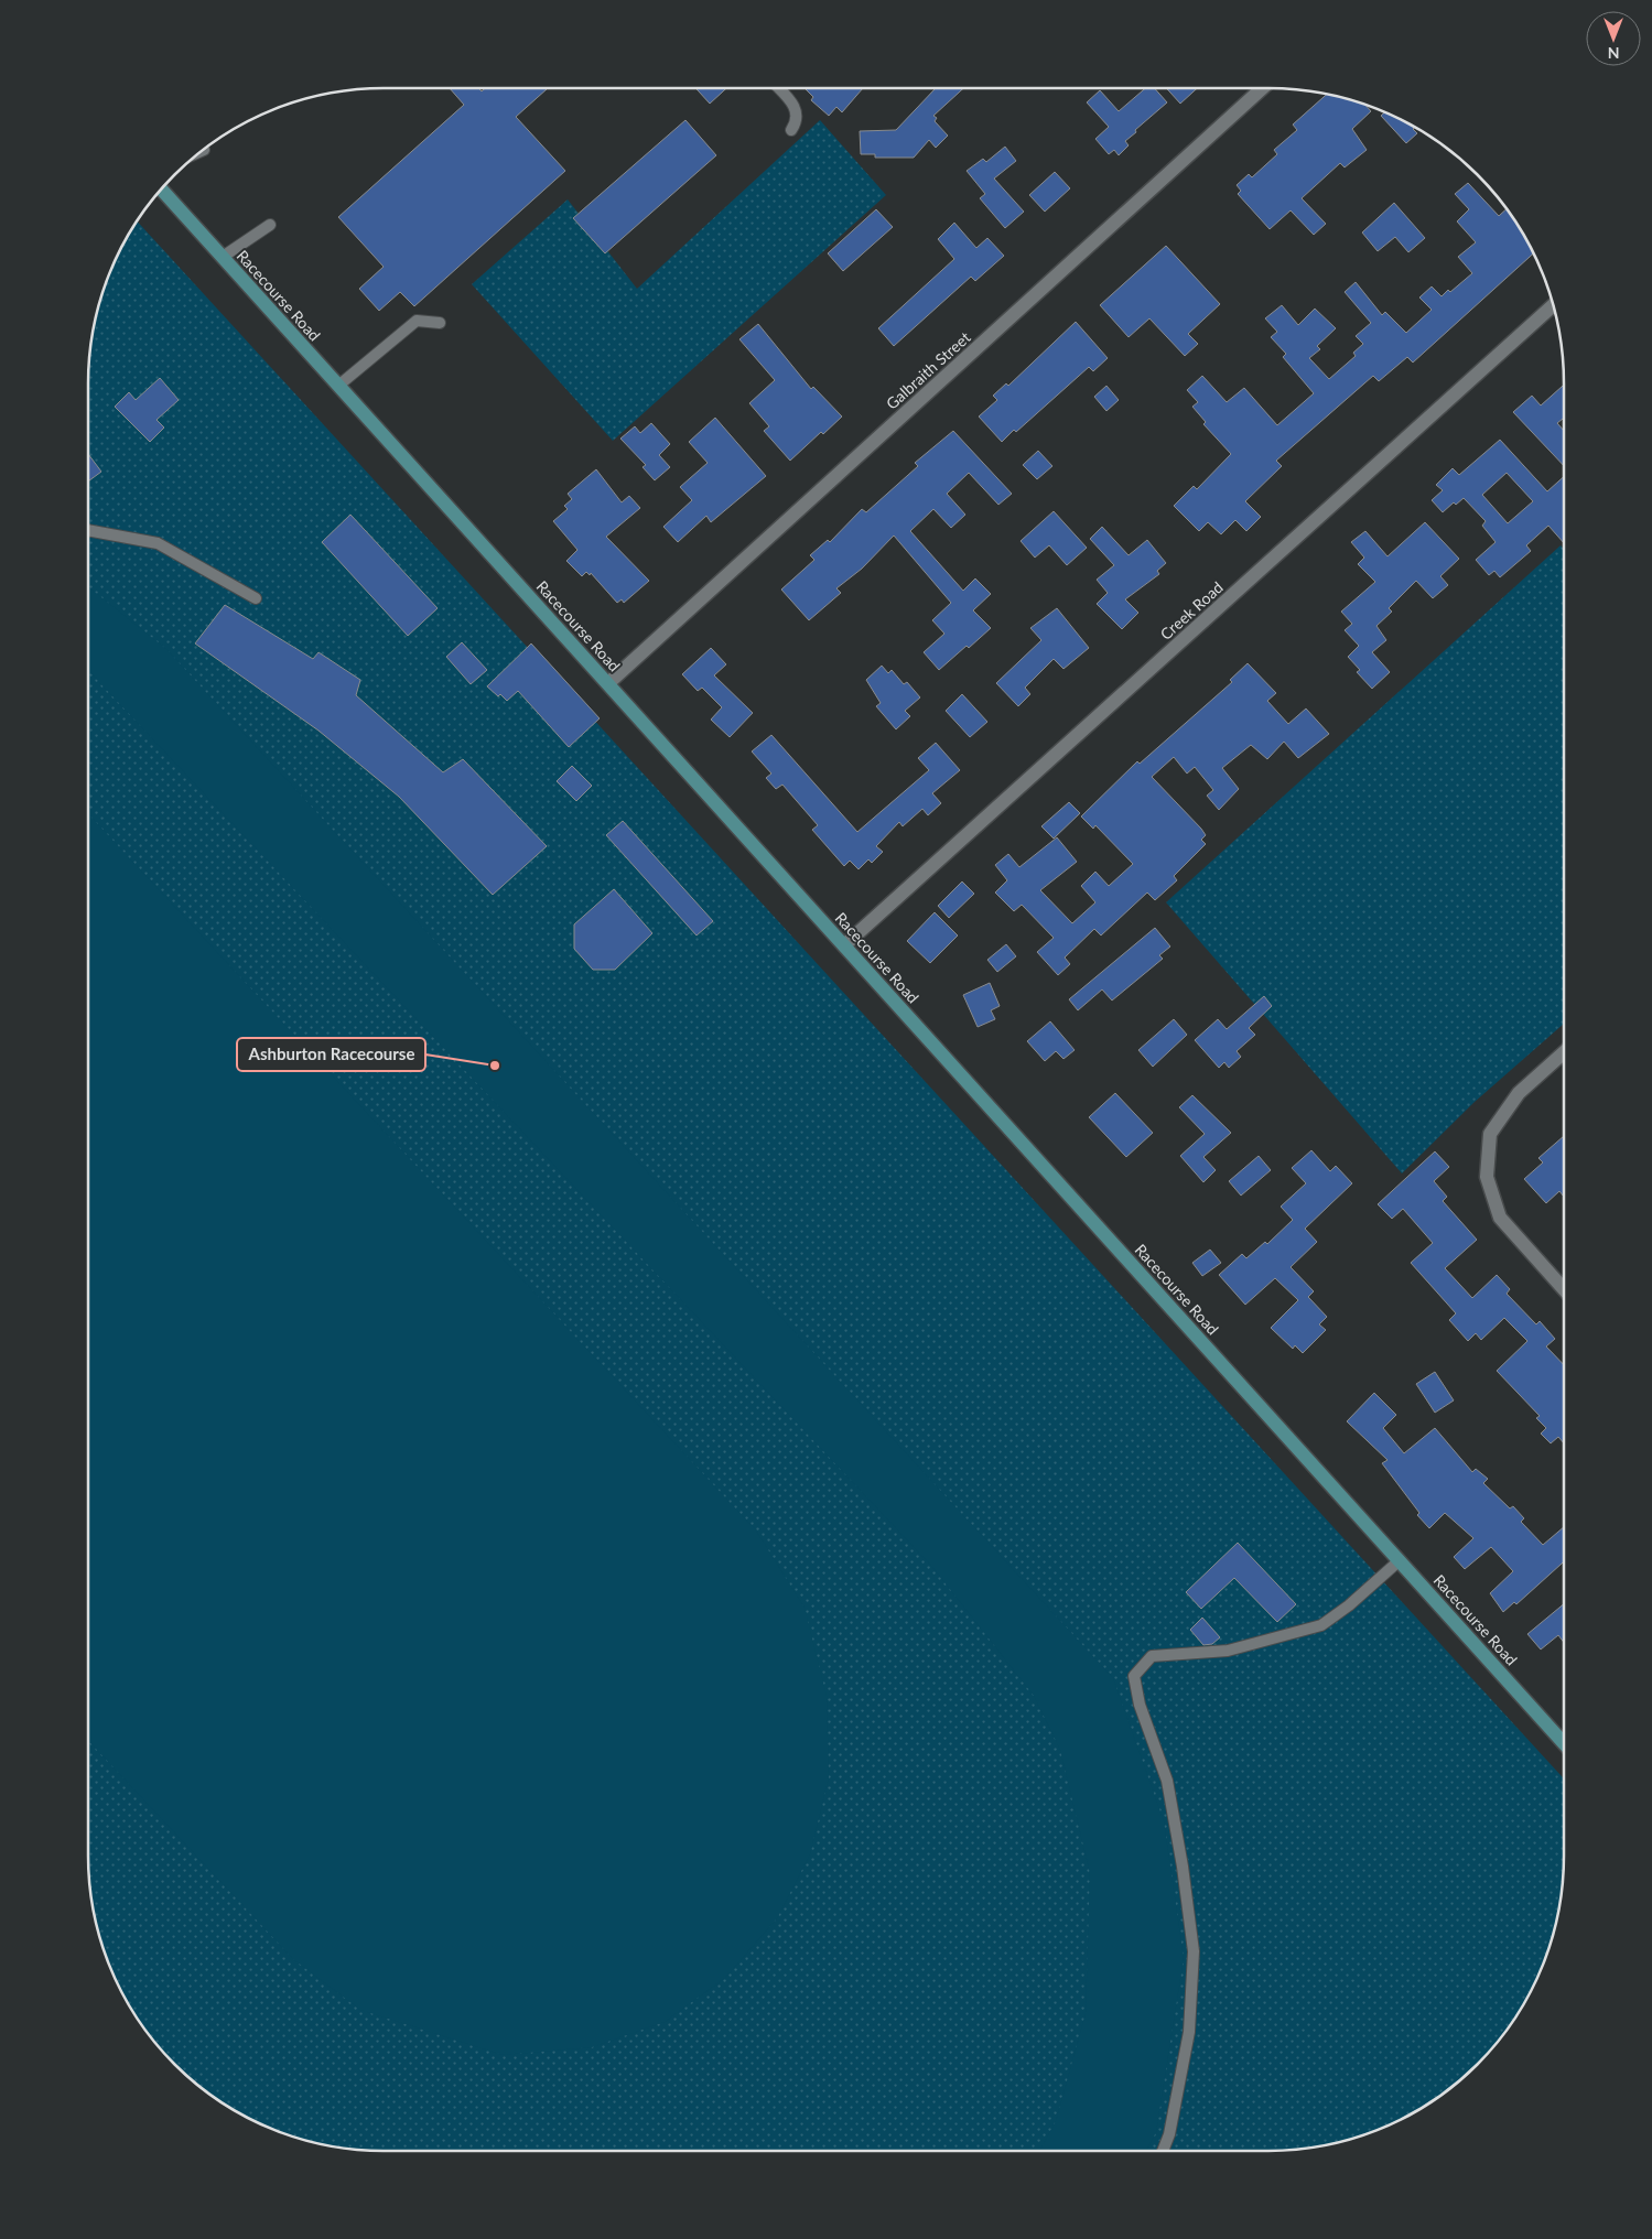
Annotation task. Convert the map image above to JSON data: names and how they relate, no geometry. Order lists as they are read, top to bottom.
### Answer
{
  "streets": {
    "street": ["Racecourse Road", "Galbraith Street", "Creek Road"]
  },
  "crossings": [
    ["Racecourse Road", "Galbraith Street"],
    ["Racecourse Road", "Creek Road"]
  ],
  "places": ["Ashburton Racecourse"],
  "north": "bottom"
}
